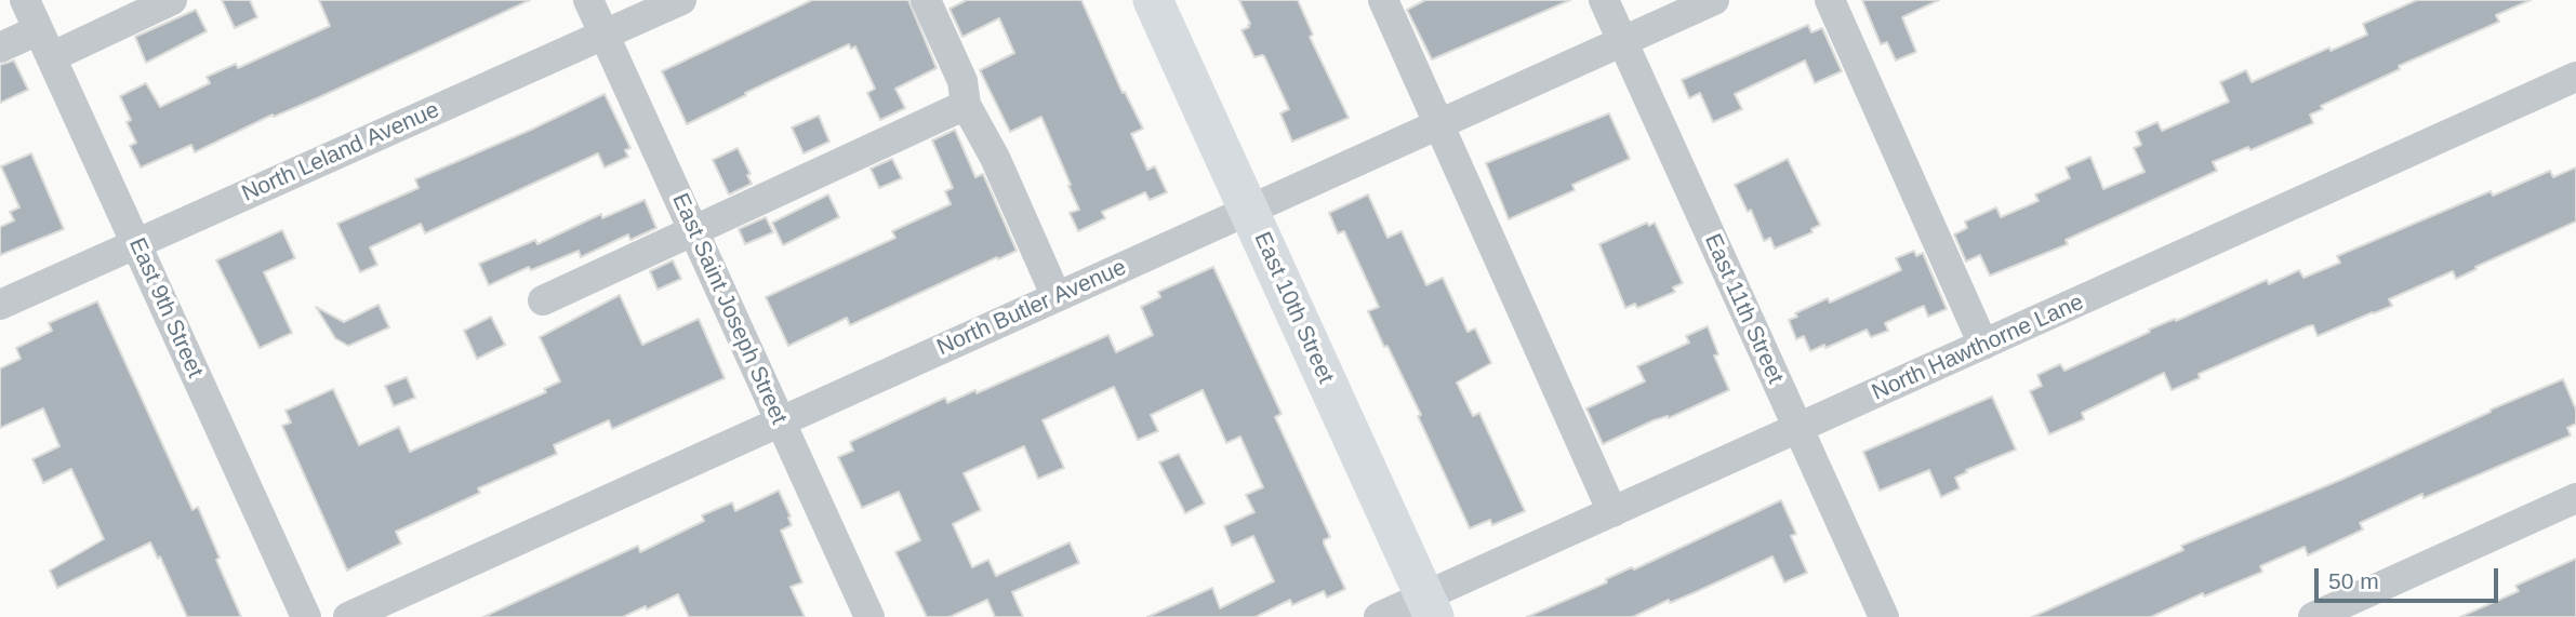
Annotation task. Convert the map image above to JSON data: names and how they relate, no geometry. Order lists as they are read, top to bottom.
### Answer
{
  "streets": {
    "main road": ["East 10th Street"],
    "street": [
      "North Leland Avenue",
      "East 9th Street",
      "North Butler Avenue",
      "East Saint Joseph Street",
      "East 11th Street",
      "North Hawthorne Lane"
    ]
  },
  "crossings": [
    ["North Leland Avenue", "East 9th Street"],
    ["North Leland Avenue", "East Saint Joseph Street"],
    ["North Butler Avenue", "East 10th Street"],
    ["North Butler Avenue", "East Saint Joseph Street"],
    ["North Butler Avenue", "East 11th Street"],
    ["East 10th Street", "North Hawthorne Lane"],
    ["East 11th Street", "North Hawthorne Lane"]
  ],
  "scale_bar": "50 m"
}
